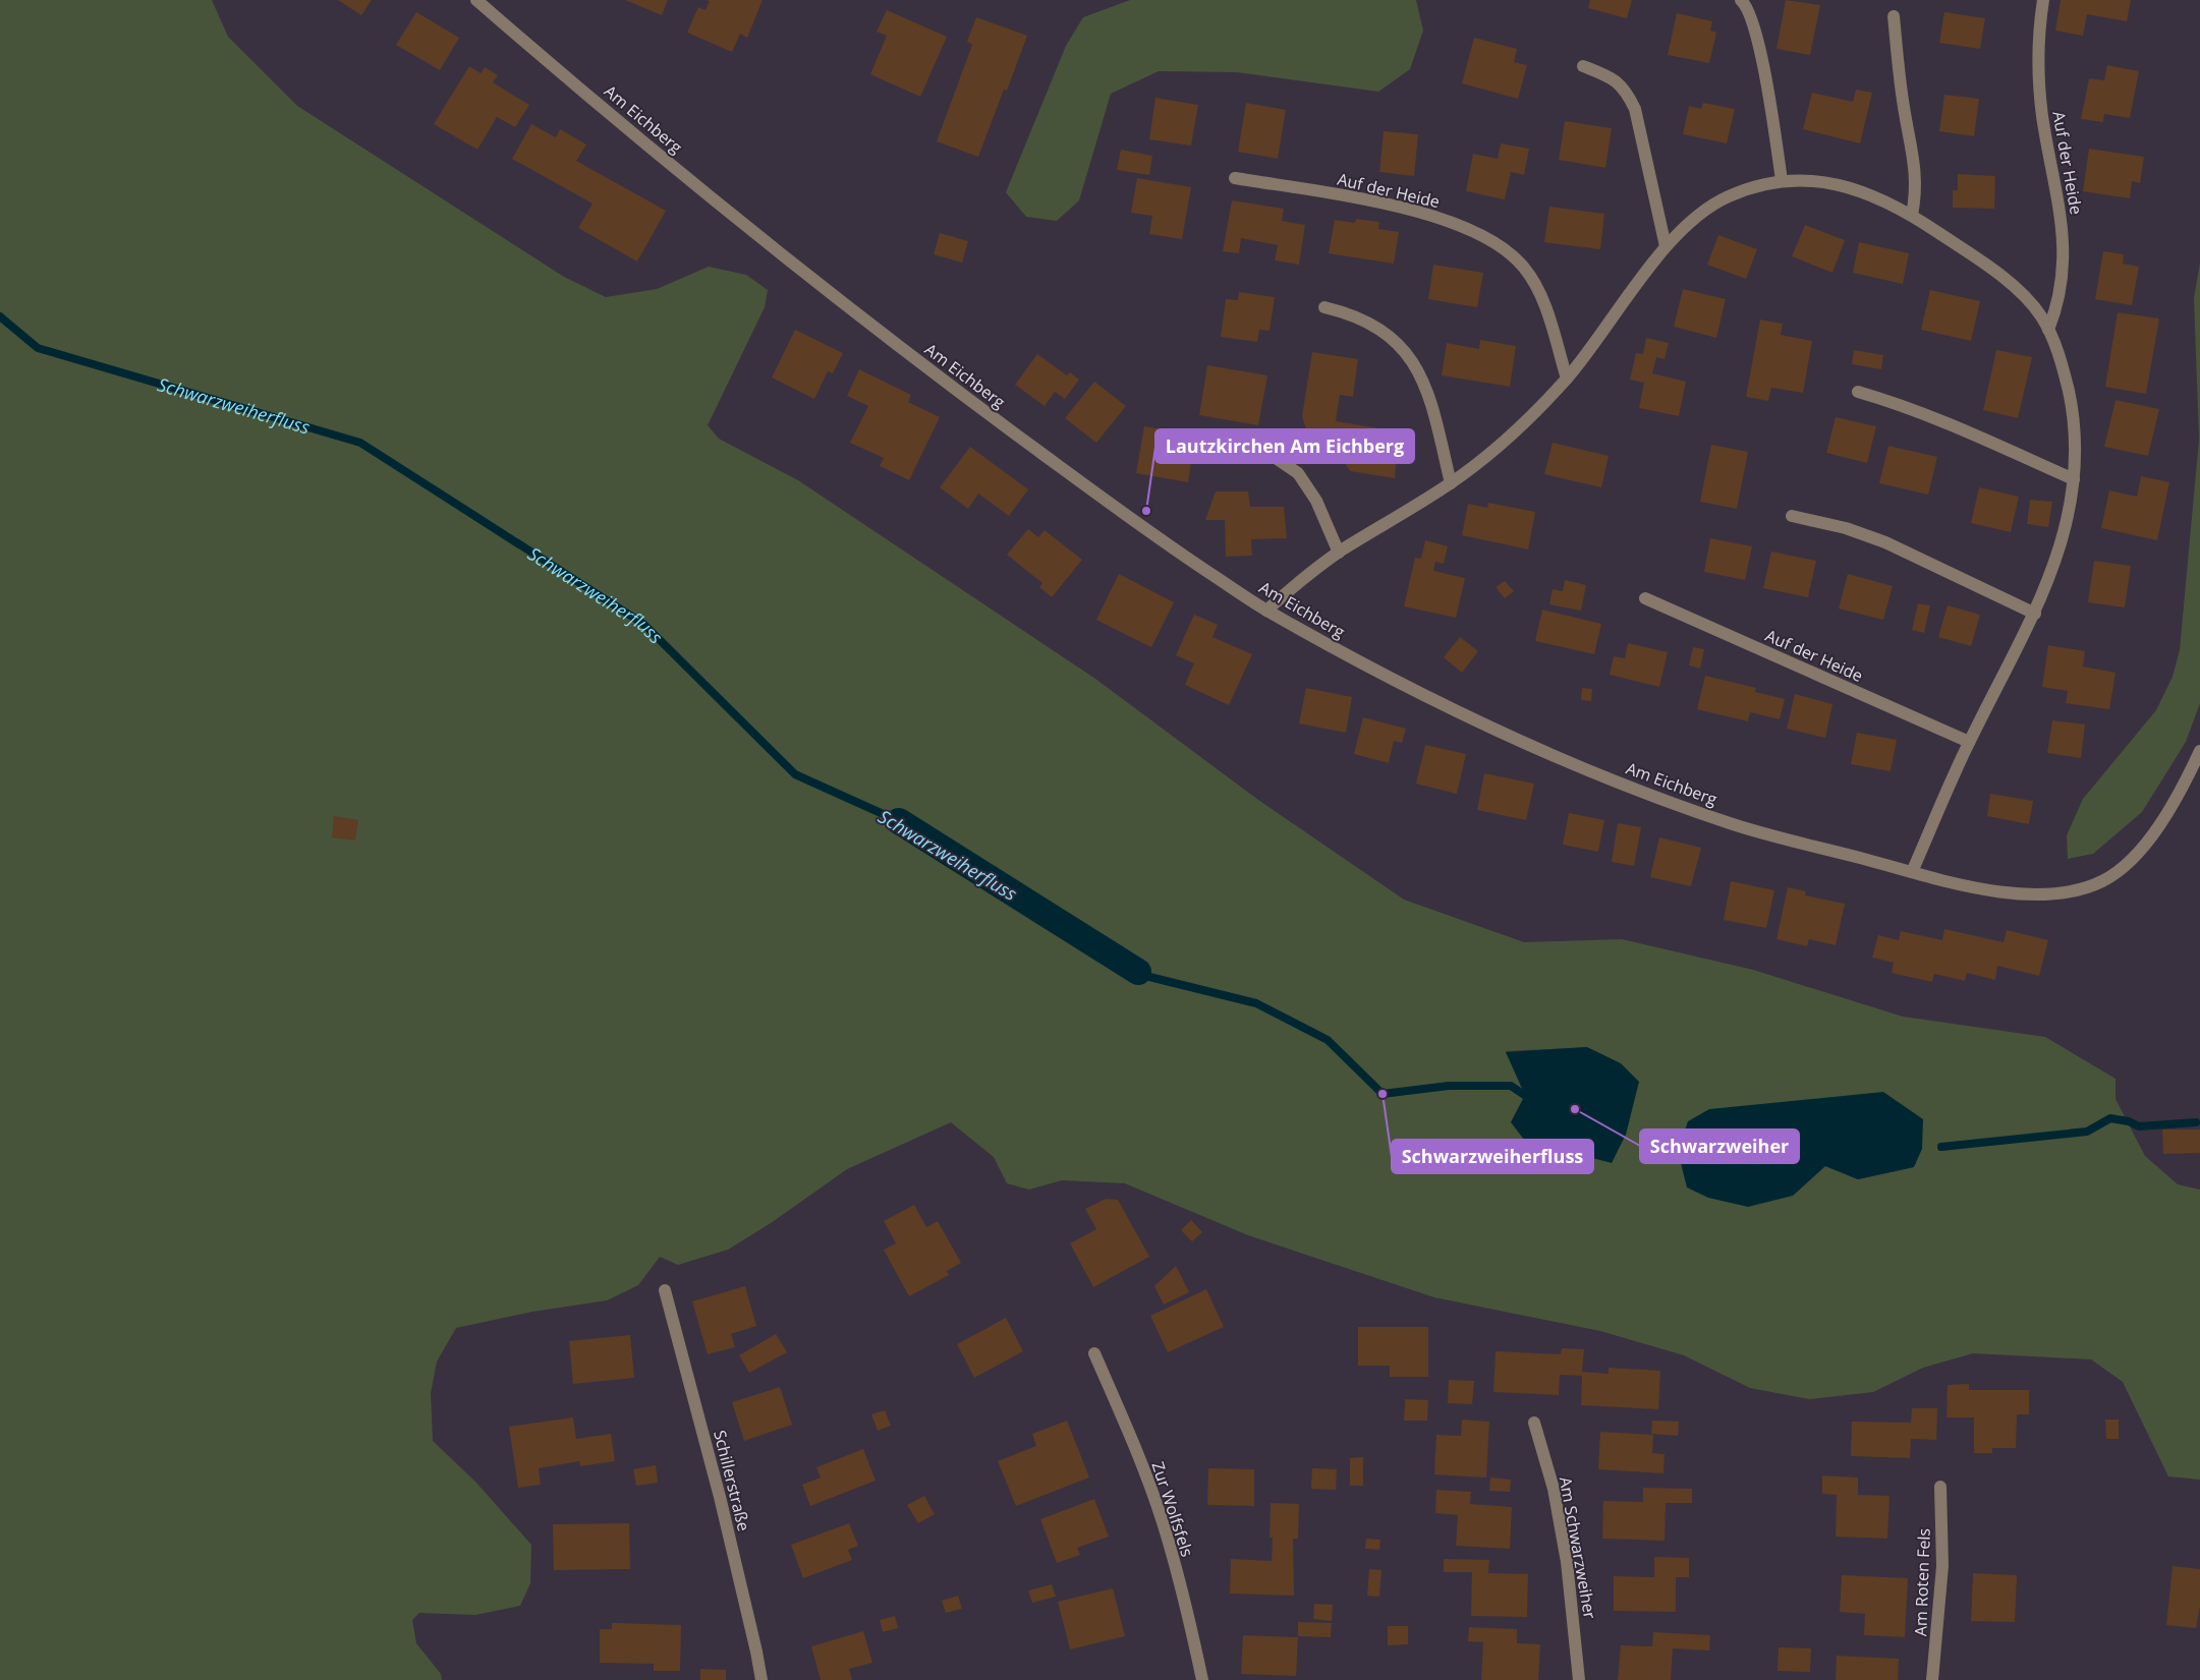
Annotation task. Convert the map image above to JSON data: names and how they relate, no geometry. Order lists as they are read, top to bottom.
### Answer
{
  "streets": {
    "street": [
      "Am Eichberg",
      "Auf der Heide",
      "Schillerstraße",
      "Zur Wolfsfels",
      "Am Schwarzweiher",
      "Am Roten Fels"
    ]
  },
  "water": ["Schwarzweiherfluss"],
  "places": ["Lautzkirchen Am Eichberg", "Schwarzweiherfluss", "Schwarzweiher"]
}
